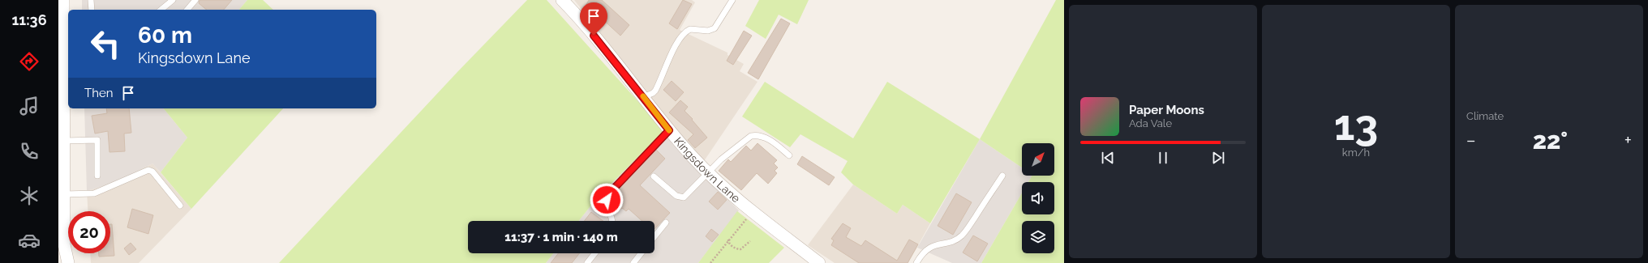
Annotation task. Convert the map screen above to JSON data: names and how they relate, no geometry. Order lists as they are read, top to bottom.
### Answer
{
  "streets": {
    "street": ["Kingsdown Lane"]
  },
  "north": "top right",
  "page": {
    "tabs": "11:36",
    "tile": [
      ["13", "km/h"],
      "Climate"
    ],
    "turn": ["60 m", "Kingsdown Lane"],
    "then": "Then",
    "song": ["Paper Moons", "Ada Vale"],
    "heat": ["−", "22°", "+"],
    "limit": "20",
    "trip": "11:37 · 1 min · 140 m"
  }
}
